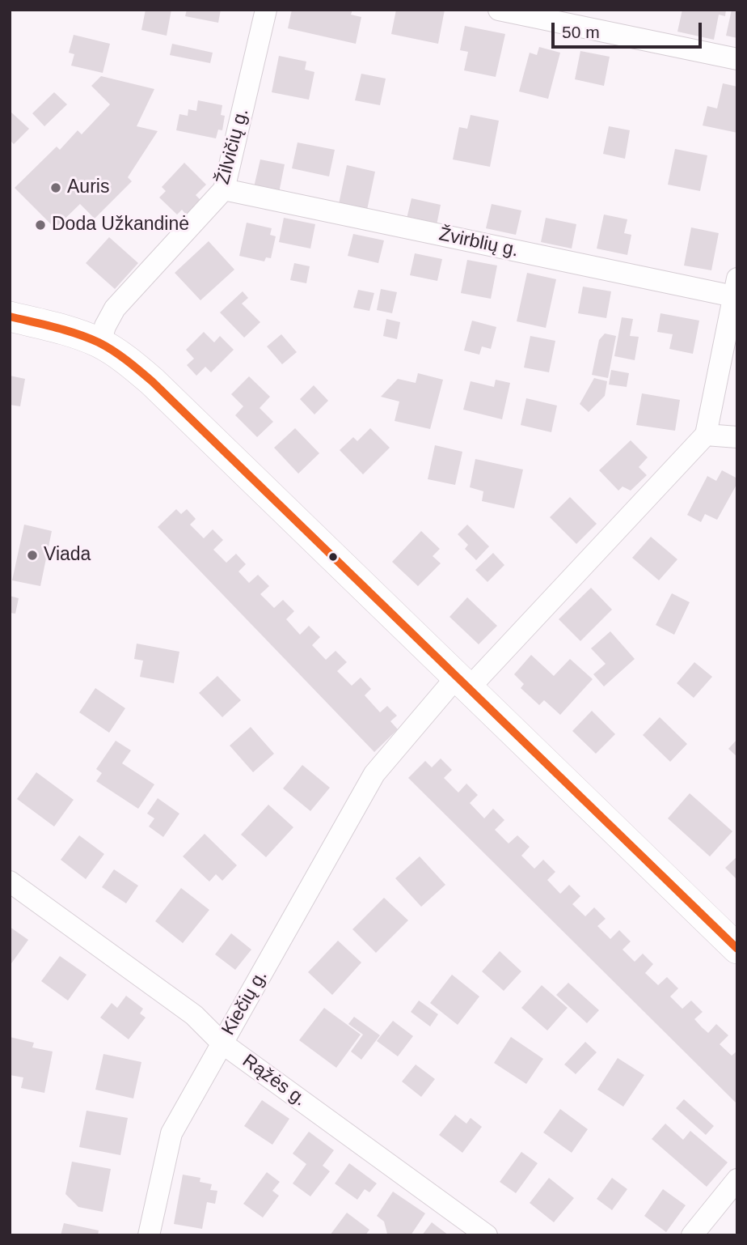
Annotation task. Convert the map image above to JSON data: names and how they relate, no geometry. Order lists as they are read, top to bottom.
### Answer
{
  "streets": {
    "street": [
      "Žilvičių g.",
      "Žvirblių g.",
      "Kiečių g.",
      "Rąžės g."
    ]
  },
  "crossings": [
    ["Žilvičių g.", "Žvirblių g."],
    ["Kiečių g.", "Rąžės g."]
  ],
  "places": ["Auris", "Doda Užkandinė", "Viada"],
  "scale_bar": "50 m"
}
